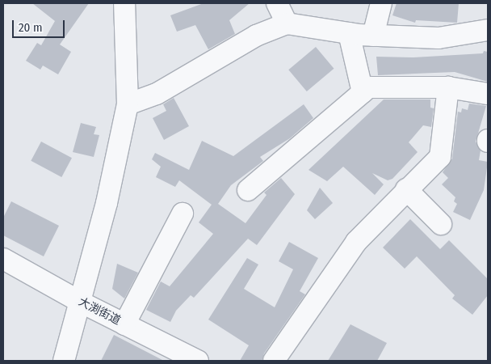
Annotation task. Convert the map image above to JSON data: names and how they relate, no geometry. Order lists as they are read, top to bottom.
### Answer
{
  "streets": {
    "street": ["大渕街道"]
  },
  "scale_bar": "20 m"
}
